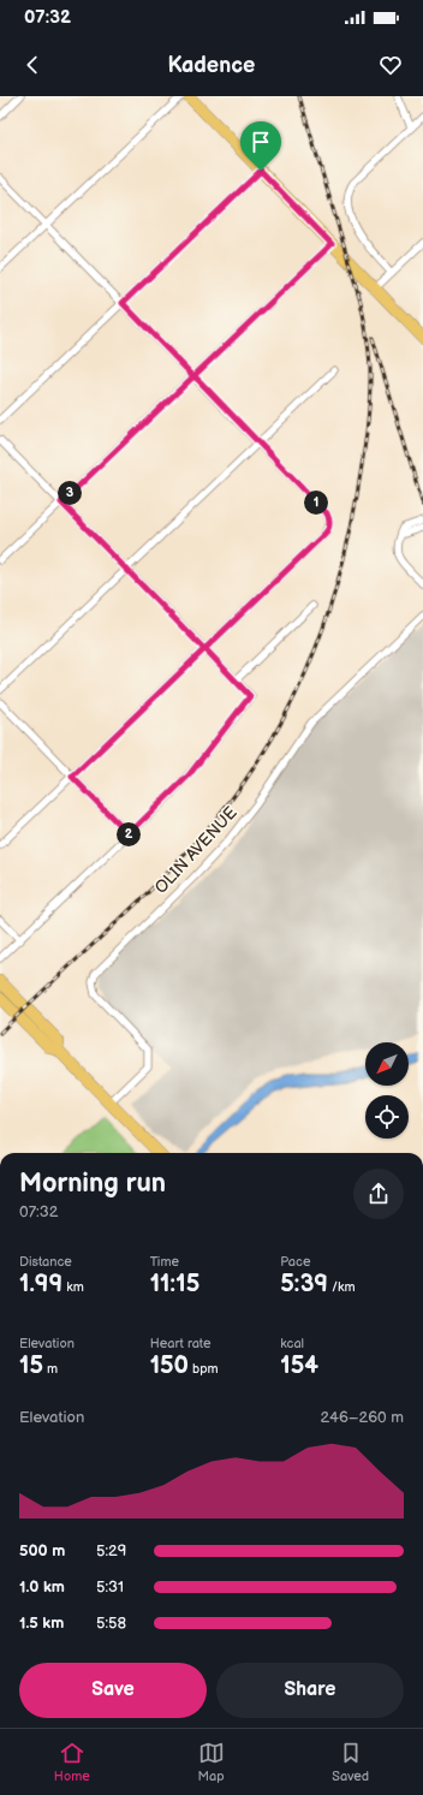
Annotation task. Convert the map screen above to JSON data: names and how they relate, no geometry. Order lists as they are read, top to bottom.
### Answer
{
  "streets": {
    "street": ["OLIN AVENUE"]
  },
  "north": "bottom left",
  "page": {
    "status": "07:32",
    "header": "Kadence",
    "pins": ["3", "1", "2"],
    "heading": ["Morning run", "07:32"],
    "stats": [
      ["Distance", "1.99 km"],
      ["Time", "11:15"],
      ["Pace", "5:39 /km"],
      ["Elevation", "15 m"],
      ["Heart rate", "150 bpm"],
      ["kcal", "154"]
    ],
    "chart": ["Elevation", "246–260 m"],
    "list": [
      {
        "name": "500 m",
        "note": "5:29"
      },
      {
        "name": "1.0 km",
        "note": "5:31"
      },
      {
        "name": "1.5 km",
        "note": "5:58"
      }
    ],
    "buttons": ["Save", "Share"],
    "tabs": ["Home", "Map", "Saved"]
  }
}
